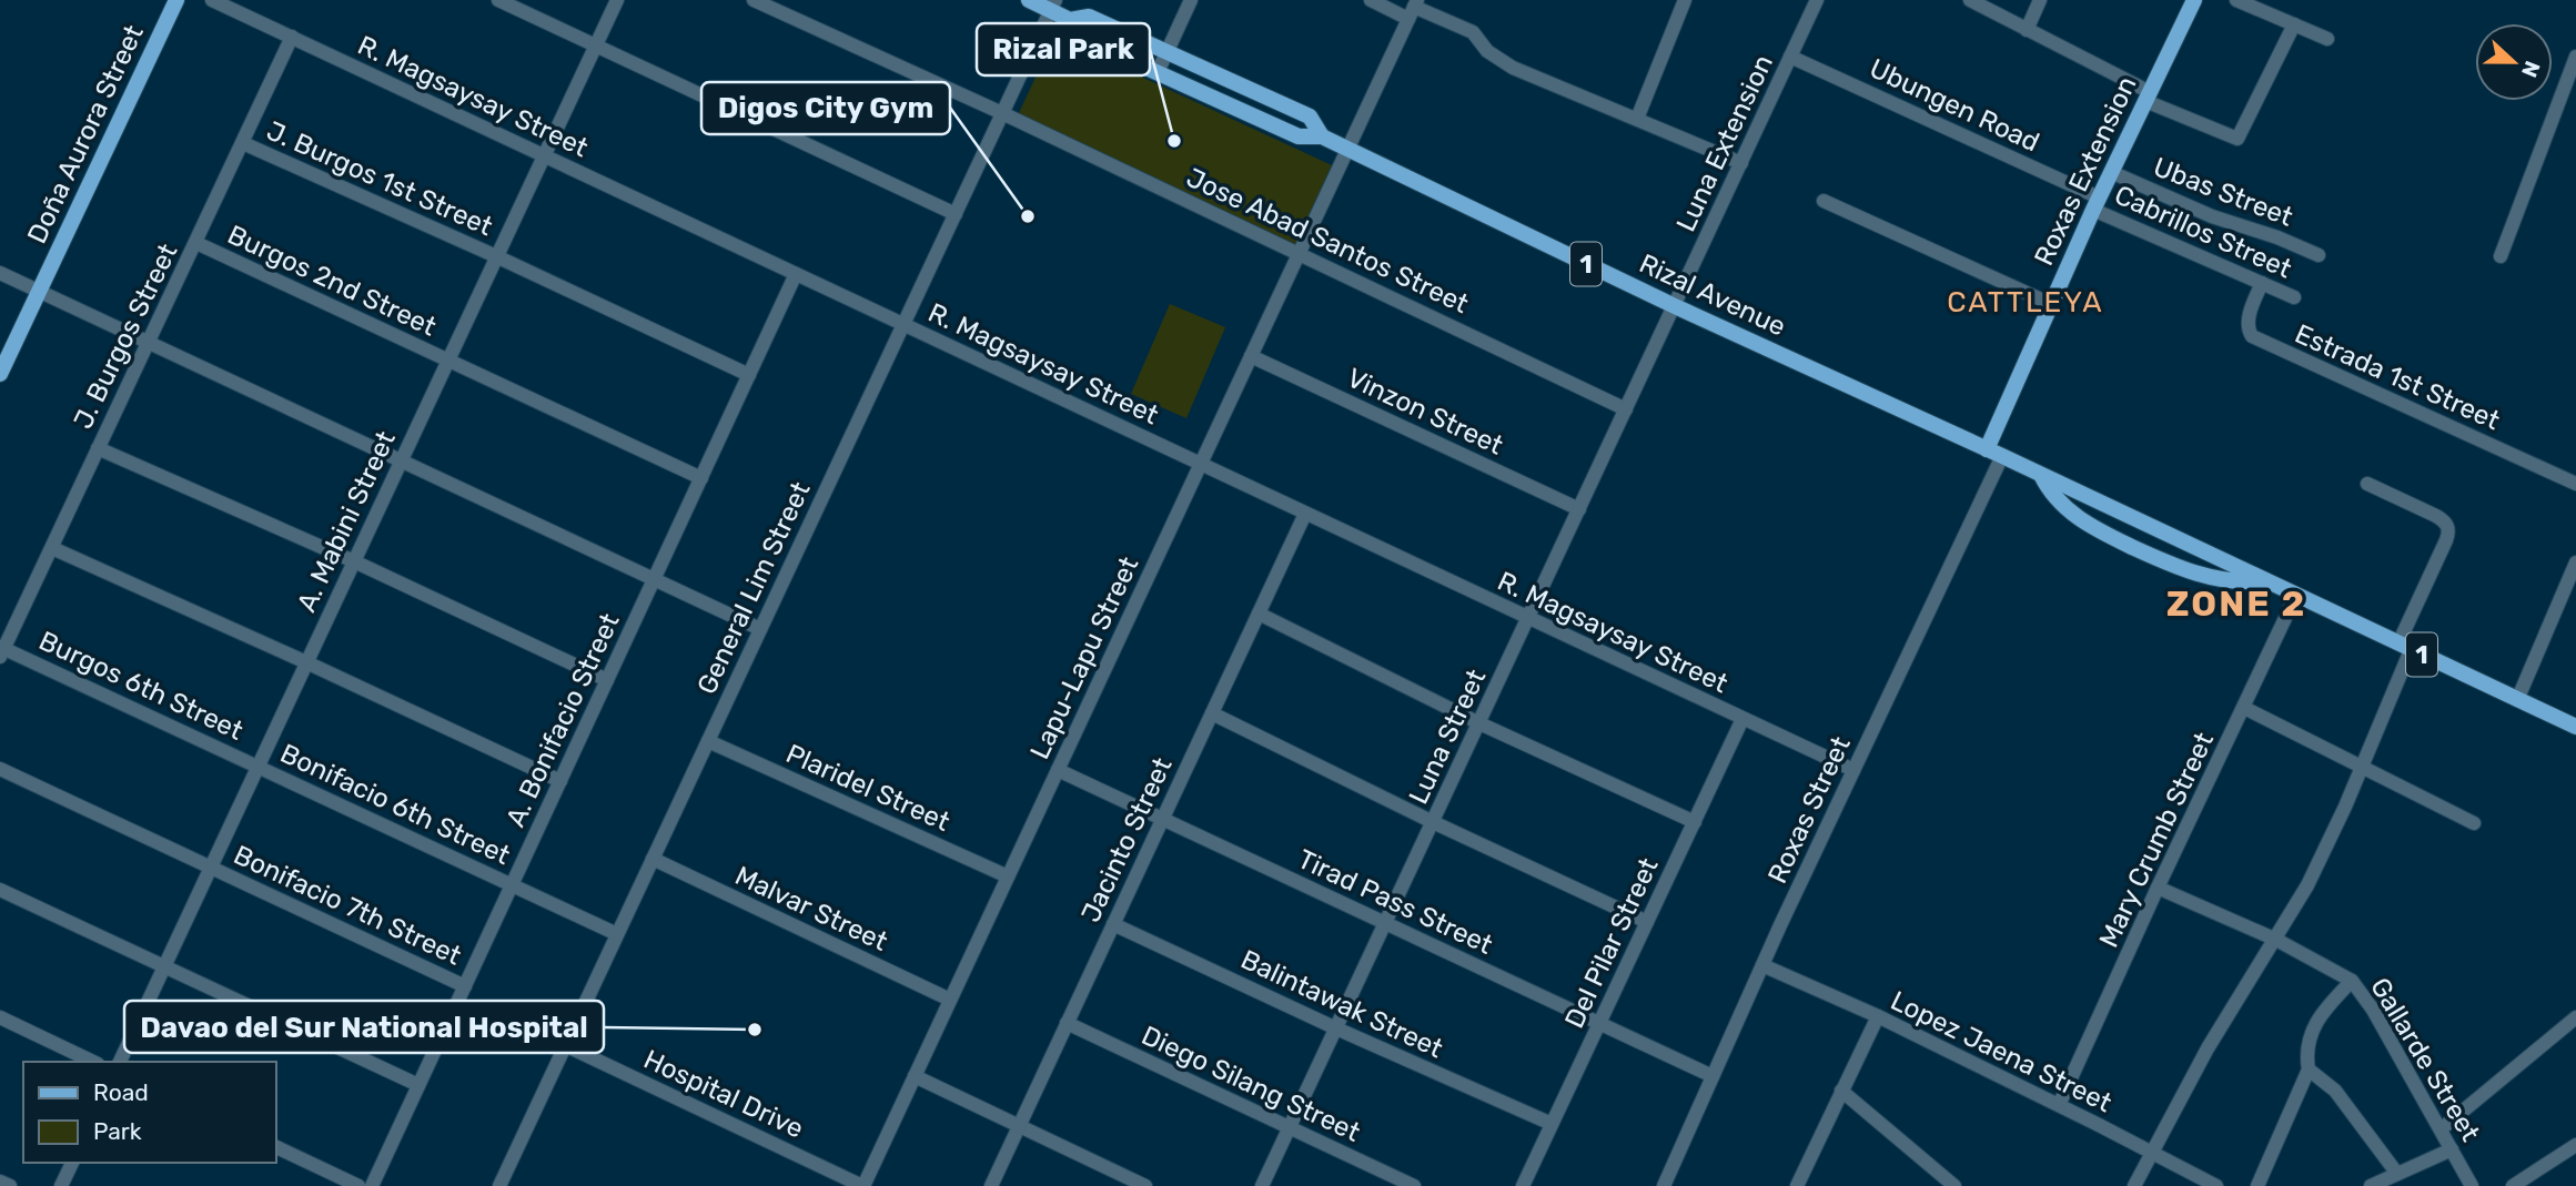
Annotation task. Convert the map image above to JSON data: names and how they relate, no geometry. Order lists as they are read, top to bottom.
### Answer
{
  "streets": {
    "main road": [
      "Doña Aurora Street",
      "Roxas Extension",
      "1",
      "Rizal Avenue"
    ],
    "street": [
      "R. Magsaysay Street",
      "Ubungen Road",
      "Luna Extension",
      "J. Burgos 1st Street",
      "Ubas Street",
      "Cabrillos Street",
      "Jose Abad Santos Street",
      "Burgos 2nd Street",
      "J. Burgos Street",
      "Estrada 1st Street",
      "Vinzon Street",
      "A. Mabini Street",
      "General Lim Street",
      "Lapu-Lapu Street",
      "Burgos 6th Street",
      "A. Bonifacio Street",
      "Luna Street",
      "Plaridel Street",
      "Bonifacio 6th Street",
      "Roxas Street",
      "Jacinto Street",
      "Mary Crumb Street",
      "Tirad Pass Street",
      "Bonifacio 7th Street",
      "Malvar Street",
      "Del Pilar Street",
      "Balintawak Street",
      "Lopez Jaena Street",
      "Gallarde Street",
      "Diego Silang Street",
      "Hospital Drive"
    ]
  },
  "crossings": [
    ["R. Magsaysay Street", "J. Burgos Street"],
    ["R. Magsaysay Street", "A. Mabini Street"],
    ["R. Magsaysay Street", "General Lim Street"],
    ["R. Magsaysay Street", "Lapu-Lapu Street"],
    ["R. Magsaysay Street", "A. Bonifacio Street"],
    ["R. Magsaysay Street", "Luna Street"],
    ["R. Magsaysay Street", "Roxas Street"],
    ["R. Magsaysay Street", "Jacinto Street"],
    ["R. Magsaysay Street", "Del Pilar Street"],
    ["Ubungen Road", "Luna Extension"],
    ["Ubungen Road", "Roxas Extension"],
    ["Ubungen Road", "Cabrillos Street"],
    ["Luna Extension", "Rizal Avenue"],
    ["Luna Extension", "Luna Street"],
    ["Roxas Extension", "Ubas Street"],
    ["Roxas Extension", "Cabrillos Street"],
    ["Roxas Extension", "Rizal Avenue"],
    ["J. Burgos 1st Street", "J. Burgos Street"],
    ["J. Burgos 1st Street", "A. Mabini Street"],
    ["J. Burgos 1st Street", "A. Bonifacio Street"],
    ["Cabrillos Street", "Estrada 1st Street"],
    ["Jose Abad Santos Street", "General Lim Street"],
    ["Jose Abad Santos Street", "Lapu-Lapu Street"],
    ["Jose Abad Santos Street", "Luna Street"],
    ["Burgos 2nd Street", "J. Burgos Street"],
    ["Burgos 2nd Street", "A. Mabini Street"],
    ["Burgos 2nd Street", "A. Bonifacio Street"],
    ["Rizal Avenue", "General Lim Street"],
    ["Rizal Avenue", "Lapu-Lapu Street"],
    ["Rizal Avenue", "Luna Street"],
    ["Rizal Avenue", "Roxas Street"],
    ["Rizal Avenue", "Mary Crumb Street"],
    ["J. Burgos Street", "Burgos 6th Street"],
    ["Vinzon Street", "Lapu-Lapu Street"],
    ["Vinzon Street", "Luna Street"],
    ["A. Mabini Street", "Burgos 6th Street"],
    ["A. Mabini Street", "Bonifacio 6th Street"],
    ["A. Mabini Street", "Bonifacio 7th Street"],
    ["General Lim Street", "Plaridel Street"],
    ["General Lim Street", "Bonifacio 6th Street"],
    ["General Lim Street", "Malvar Street"],
    ["General Lim Street", "Hospital Drive"],
    ["Lapu-Lapu Street", "Plaridel Street"],
    ["Lapu-Lapu Street", "Tirad Pass Street"],
    ["Lapu-Lapu Street", "Malvar Street"],
    ["Lapu-Lapu Street", "Hospital Drive"],
    ["Burgos 6th Street", "Bonifacio 6th Street"],
    ["A. Bonifacio Street", "Bonifacio 6th Street"],
    ["A. Bonifacio Street", "Bonifacio 7th Street"],
    ["Luna Street", "Tirad Pass Street"],
    ["Luna Street", "Balintawak Street"],
    ["Luna Street", "Diego Silang Street"],
    ["Roxas Street", "Tirad Pass Street"],
    ["Roxas Street", "Lopez Jaena Street"],
    ["Jacinto Street", "Tirad Pass Street"],
    ["Jacinto Street", "Balintawak Street"],
    ["Jacinto Street", "Diego Silang Street"],
    ["Mary Crumb Street", "Lopez Jaena Street"],
    ["Mary Crumb Street", "Gallarde Street"],
    ["Tirad Pass Street", "Del Pilar Street"],
    ["Del Pilar Street", "Balintawak Street"]
  ],
  "districts": ["CATTLEYA", "ZONE 2"],
  "places": ["Rizal Park", "Digos City Gym", "Davao del Sur National Hospital"],
  "legend": ["Road", "Park"],
  "north": "right"
}
